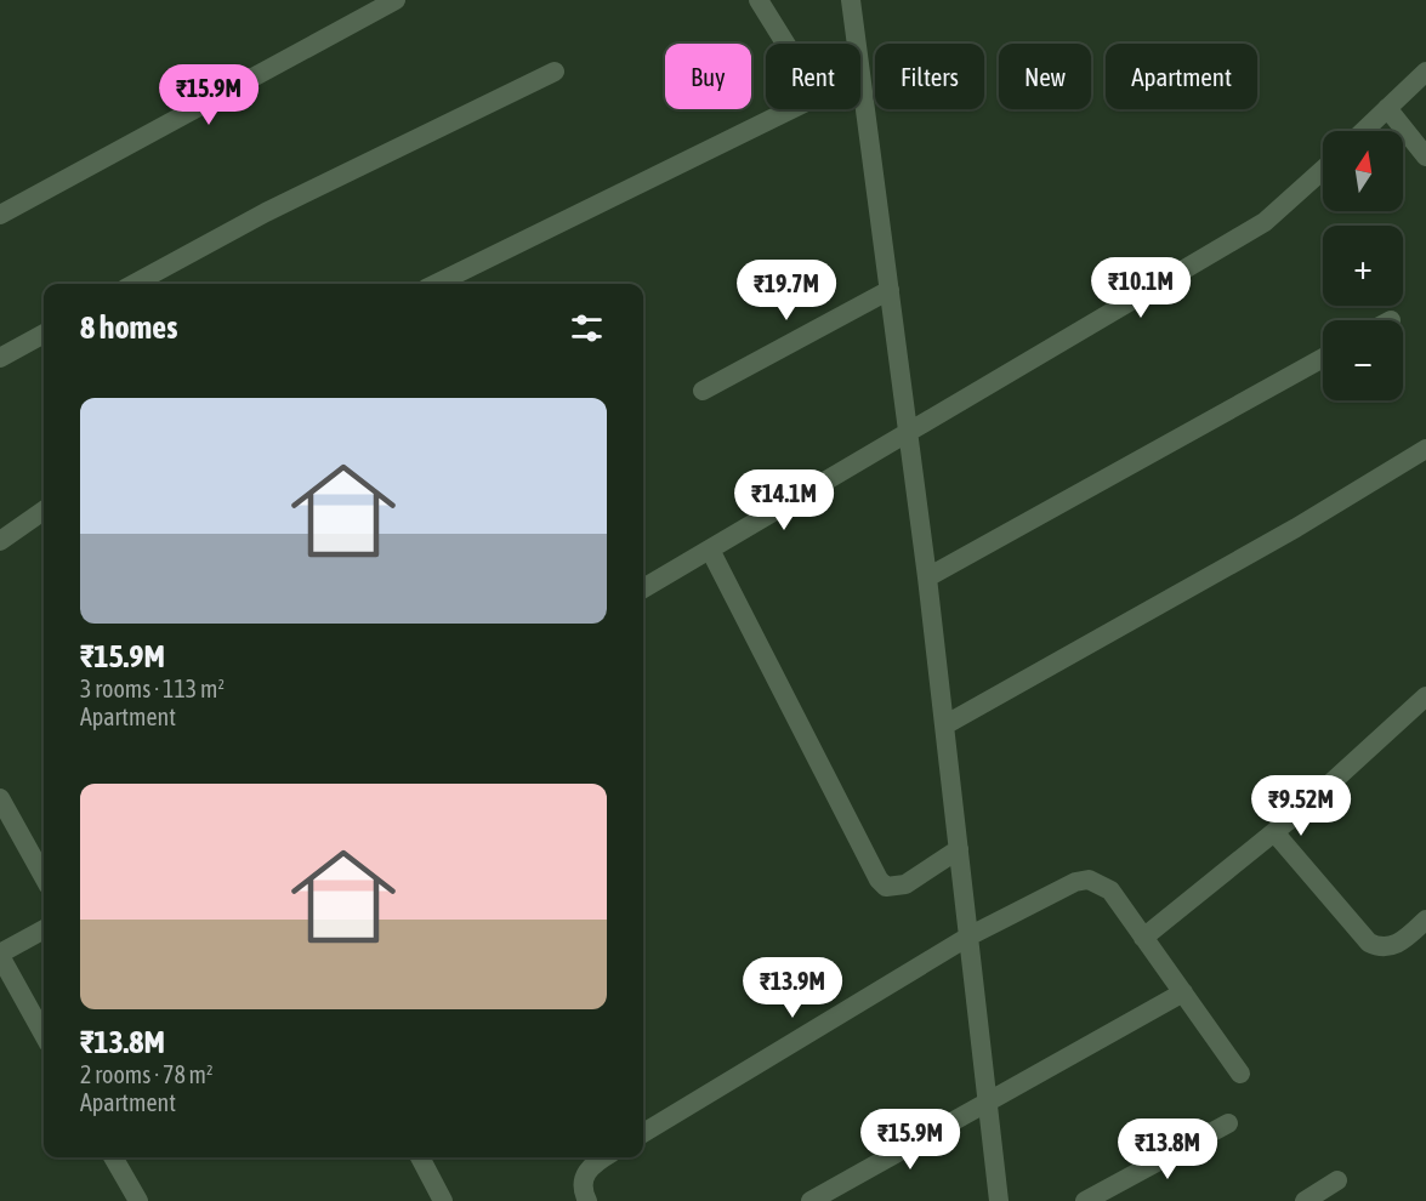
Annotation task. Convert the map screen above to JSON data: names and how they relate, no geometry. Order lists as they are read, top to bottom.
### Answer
{
  "north": "top",
  "page": {
    "chip": [
      "Buy",
      "Rent",
      "Filters",
      "New",
      "Apartment"
    ],
    "price": [
      "₹15.9M",
      "₹10.1M",
      "₹19.7M",
      "₹14.1M",
      "₹9.52M",
      "₹13.9M",
      "₹15.9M",
      "₹13.8M"
    ],
    "map_buttons": ["+", "−"],
    "heading": "8 homes",
    "list": [
      {
        "name": "₹15.9M",
        "note": "3 rooms · 113 m² · Apartment"
      },
      {
        "name": "₹13.8M",
        "note": "2 rooms · 78 m² · Apartment"
      }
    ]
  }
}
